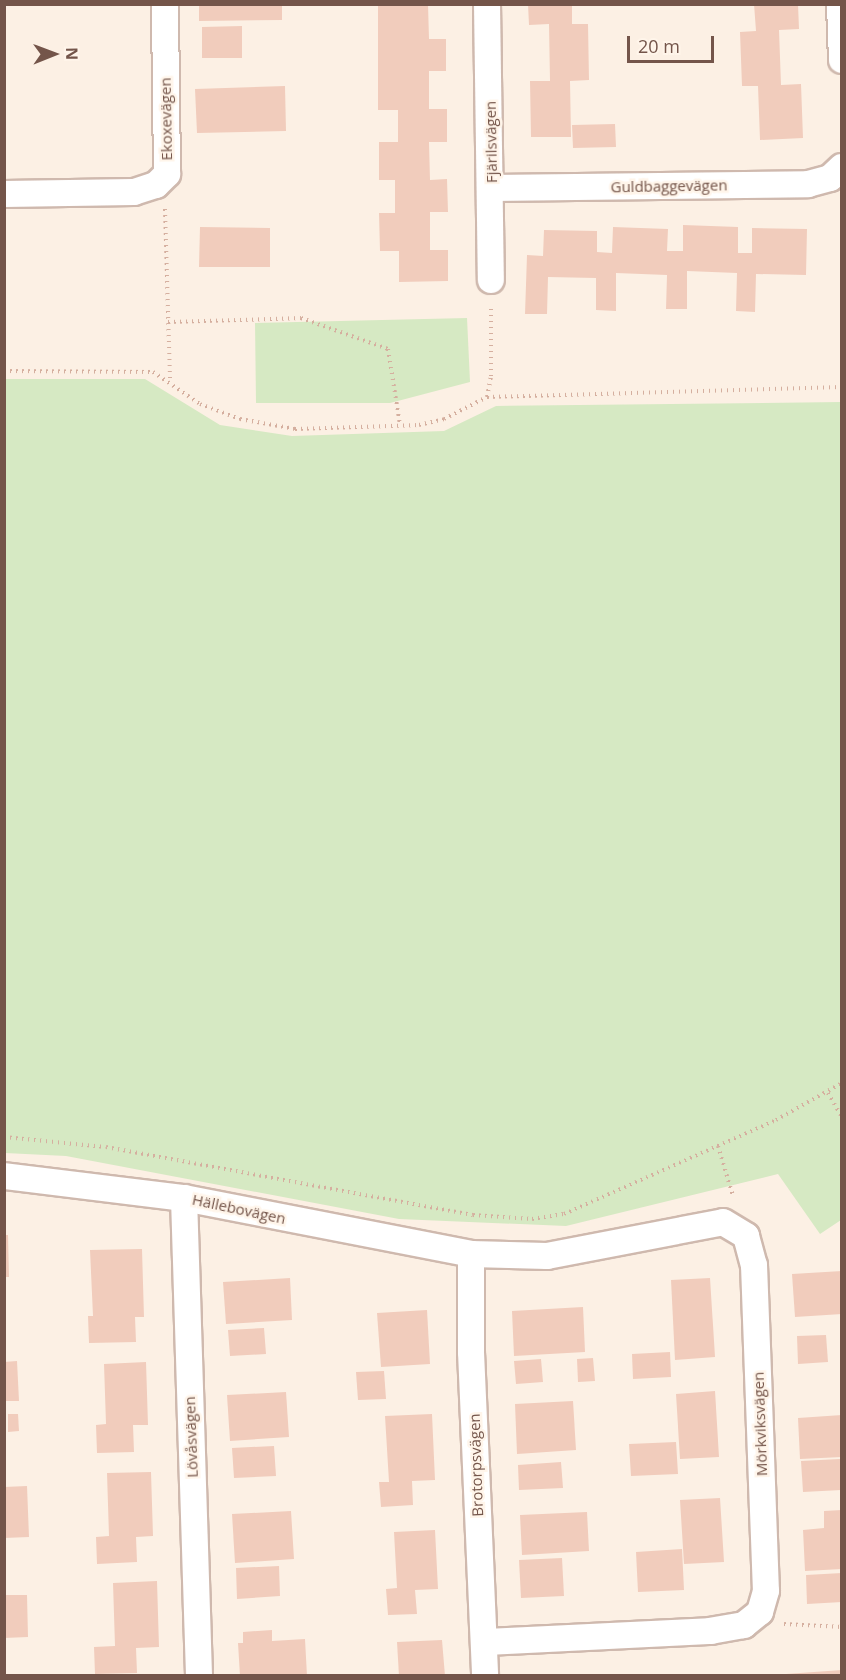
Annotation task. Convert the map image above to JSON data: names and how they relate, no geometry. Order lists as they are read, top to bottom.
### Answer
{
  "streets": {
    "street": [
      "Ekoxevägen",
      "Fjärilsvägen",
      "Guldbaggevägen",
      "Hällebovägen",
      "Mörkviksvägen",
      "Lövåsvägen",
      "Brotorpsvägen"
    ]
  },
  "crossings": [
    ["Fjärilsvägen", "Guldbaggevägen"],
    ["Hällebovägen", "Lövåsvägen"],
    ["Hällebovägen", "Brotorpsvägen"]
  ],
  "scale_bar": "20 m",
  "north": "right"
}
